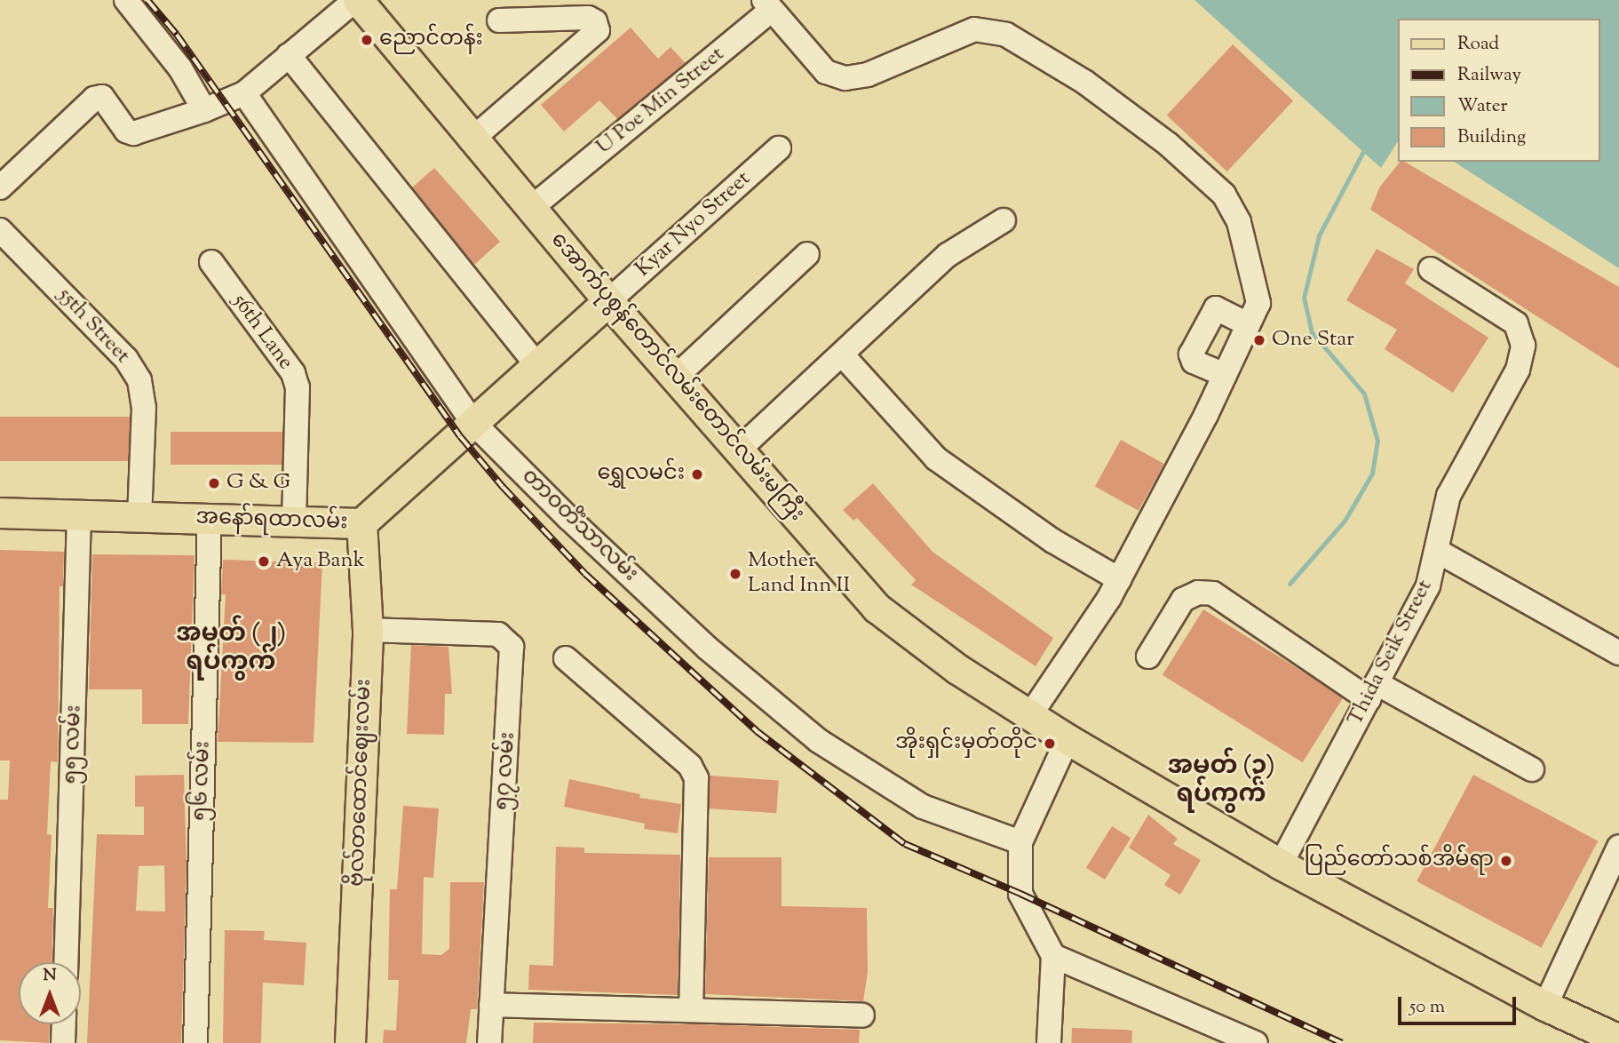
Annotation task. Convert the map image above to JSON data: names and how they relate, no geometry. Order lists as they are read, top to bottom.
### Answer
{
  "streets": {
    "main road": ["အောက်ပုစွန်တောင်လမ်းတောင်လမ်းမကြီး", "အနော်ရထာလမ်း", "ဗိုလ်တထောင်ဈေးလမ်း"],
    "street": [
      "U Poe Min Street",
      "Kyar Nyo Street",
      "55th Street",
      "56th Lane",
      "တာဝတိံသာလမ်း",
      "Thida Seik Street",
      "၅၅ လမ်း",
      "၅၇ လမ်း",
      "၅၆ လမ်း"
    ]
  },
  "crossings": [
    ["U Poe Min Street", "အောက်ပုစွန်တောင်လမ်းတောင်လမ်းမကြီး"],
    ["Kyar Nyo Street", "အောက်ပုစွန်တောင်လမ်းတောင်လမ်းမကြီး"],
    ["Kyar Nyo Street", "အနော်ရထာလမ်း"],
    ["55th Street", "အနော်ရထာလမ်း"],
    ["56th Lane", "အနော်ရထာလမ်း"],
    ["အောက်ပုစွန်တောင်လမ်းတောင်လမ်းမကြီး", "အနော်ရထာလမ်း"],
    ["အောက်ပုစွန်တောင်လမ်းတောင်လမ်းမကြီး", "Thida Seik Street"],
    ["အနော်ရထာလမ်း", "တာဝတိံသာလမ်း"],
    ["အနော်ရထာလမ်း", "၅၅ လမ်း"],
    ["အနော်ရထာလမ်း", "၅၆ လမ်း"],
    ["အနော်ရထာလမ်း", "ဗိုလ်တထောင်ဈေးလမ်း"],
    ["၅၇ လမ်း", "ဗိုလ်တထောင်ဈေးလမ်း"]
  ],
  "districts": ["အမှတ် (၂) ရပ်ကွက်", "အမှတ် (၃) ရပ်ကွက်"],
  "places": [
    "ညောင်တန်း",
    "One Star",
    "ရွှေလမင်း",
    "G & G",
    "Aya Bank",
    "Mother Land Inn II",
    "အိုးရှင်းမှတ်တိုင",
    "ပြည်တော်သစ်အိမ််ရာ"
  ],
  "legend": [
    "Road",
    "Railway",
    "Water",
    "Building"
  ],
  "scale_bar": "50 m",
  "north": "top"
}
